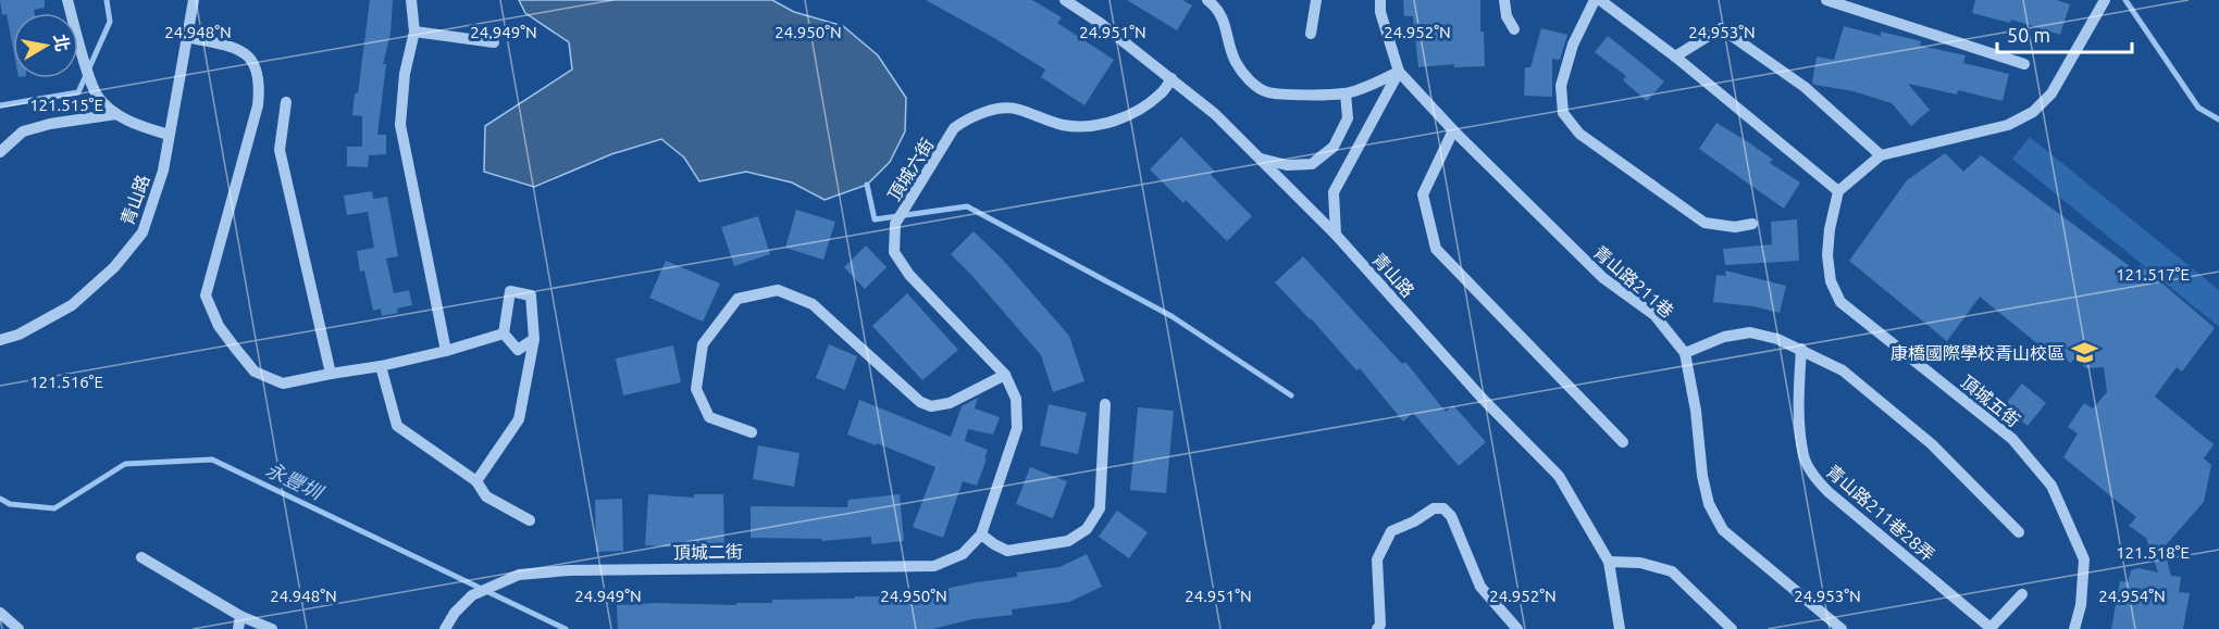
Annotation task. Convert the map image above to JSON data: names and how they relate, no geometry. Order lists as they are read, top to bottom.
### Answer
{
  "streets": {
    "street": [
      "頂城六街",
      "青山路",
      "青山路211巷",
      "頂城五街",
      "青山路211巷28弄",
      "頂城二街"
    ]
  },
  "crossings": [
    ["頂城六街", "青山路"],
    ["頂城六街", "頂城二街"]
  ],
  "water": ["永豐圳"],
  "places": {
    "school or university": ["康橋國際學校青山校區"]
  },
  "scale_bar": "50 m",
  "north": "right",
  "coordinates": [
    "24.953°N",
    "24.948°N",
    "24.949°N",
    "24.950°N",
    "24.951°N",
    "24.952°N",
    "121.515°E",
    "121.517°E",
    "121.516°E",
    "121.518°E",
    "24.954°N"
  ]
}
